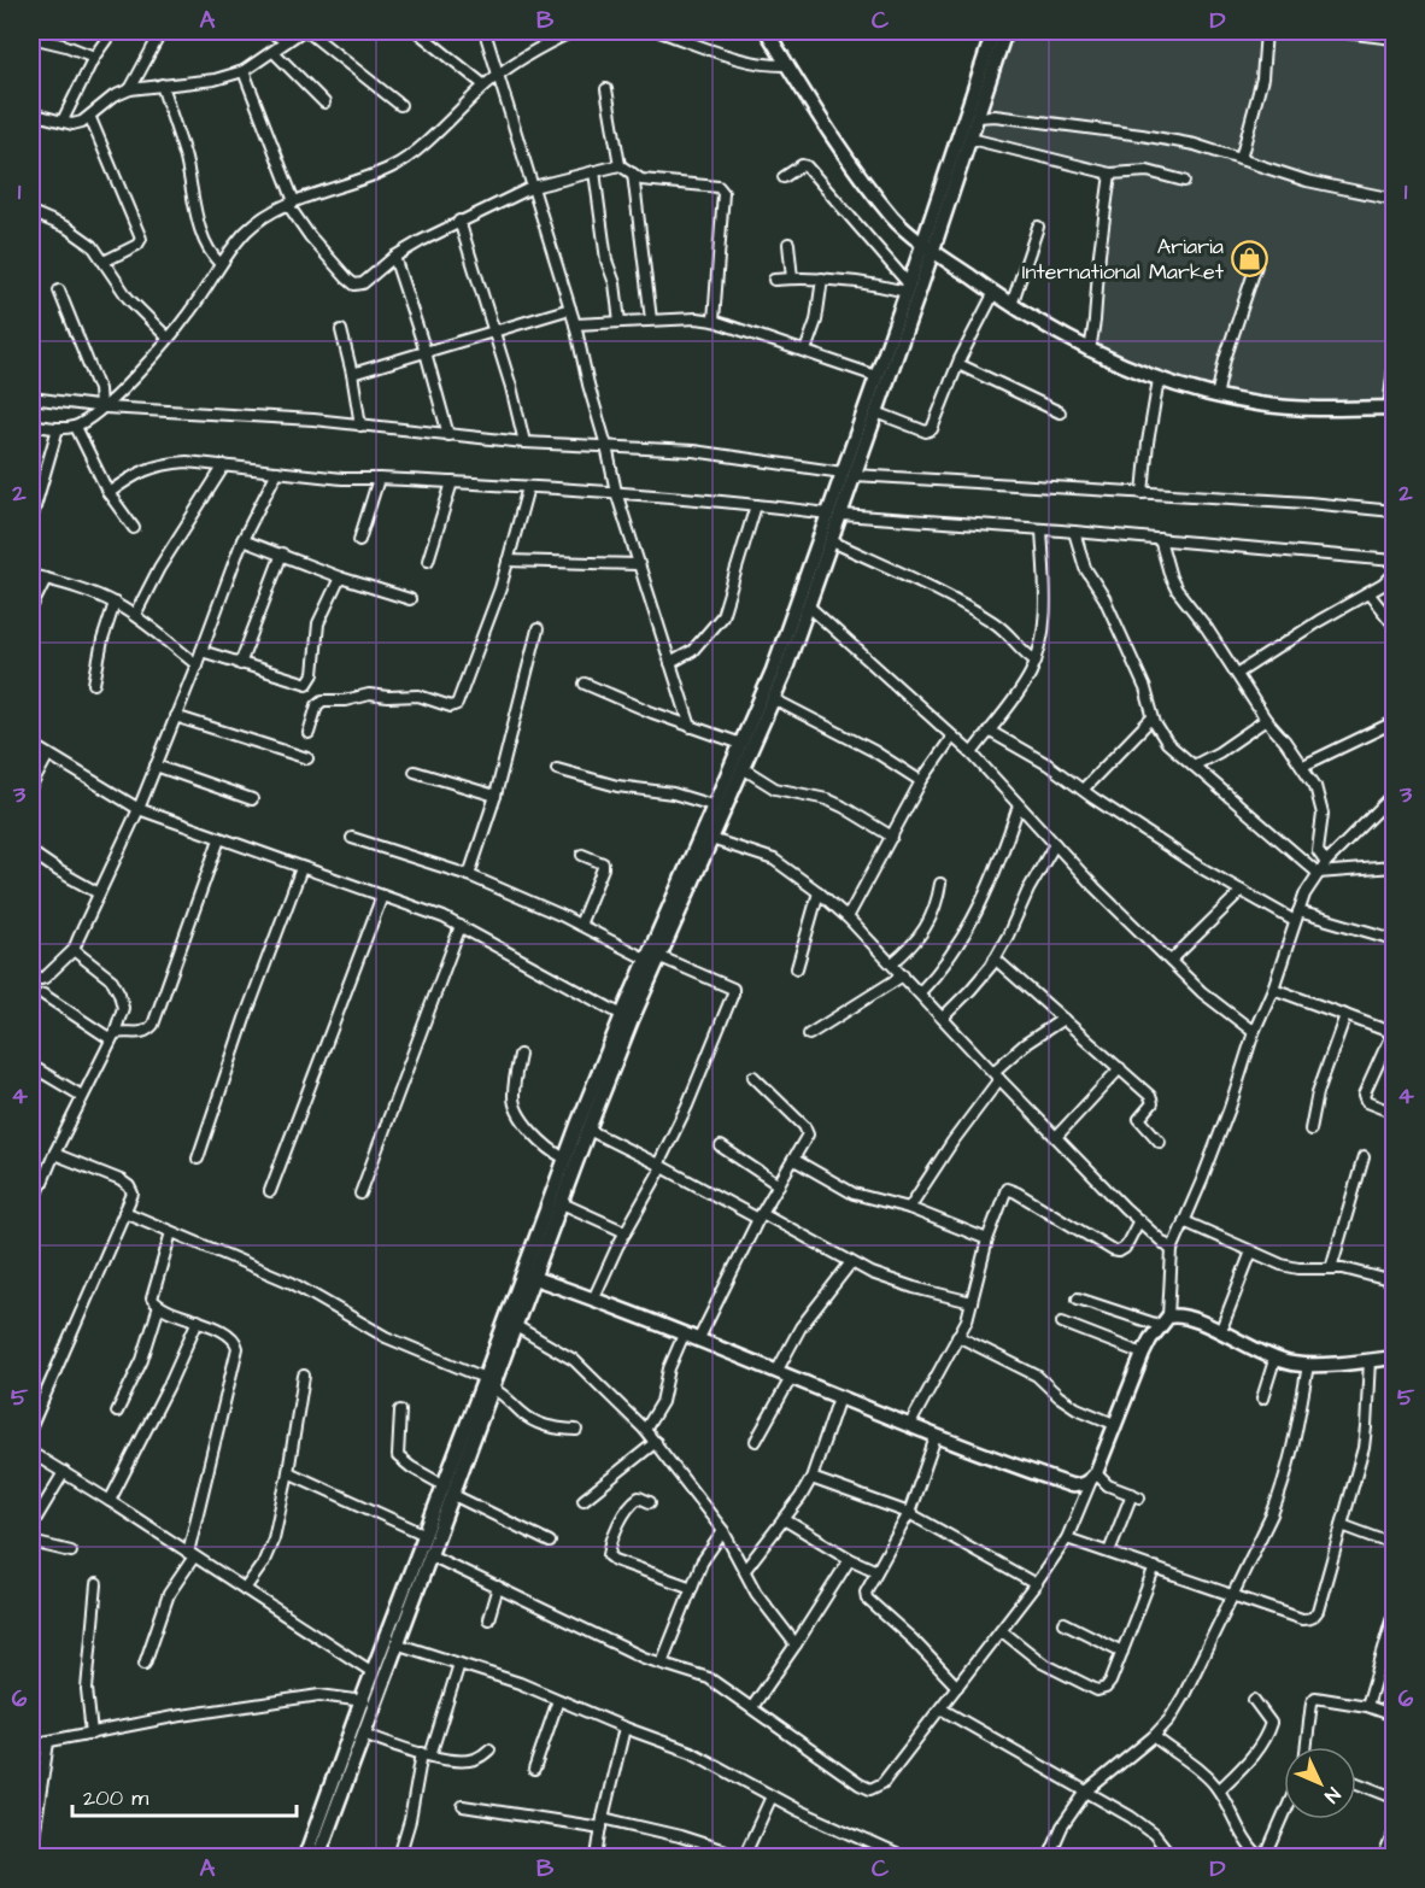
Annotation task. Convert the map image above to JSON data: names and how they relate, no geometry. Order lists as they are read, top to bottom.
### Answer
{
  "places": {
    "shop": ["Ariaria International Market"]
  },
  "scale_bar": "200 m",
  "north": "bottom right",
  "grid": {
    "columns": [
      "A",
      "B",
      "C",
      "D"
    ],
    "rows": [
      "1",
      "2",
      "3",
      "4",
      "5",
      "6"
    ]
  }
}
